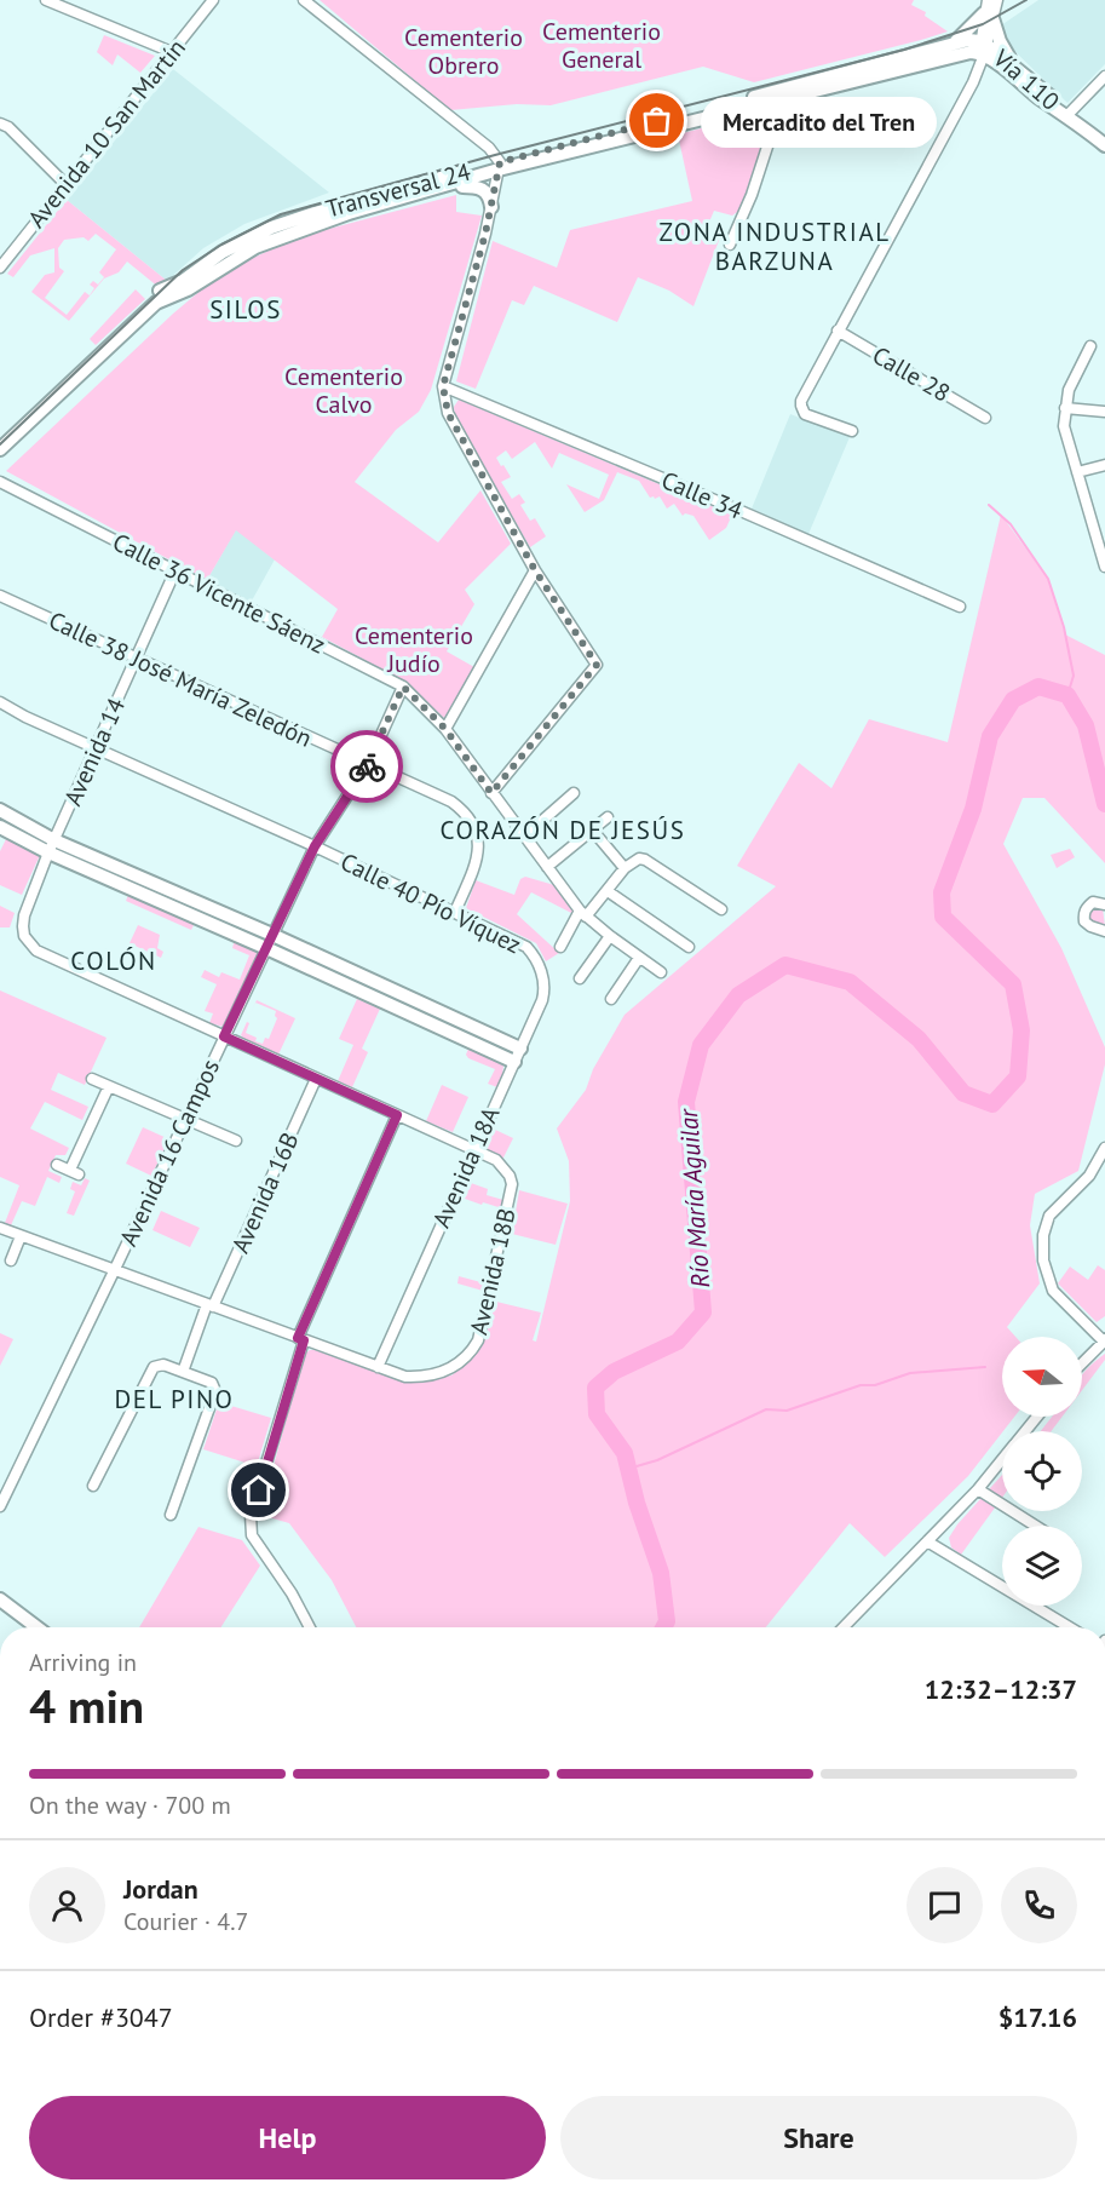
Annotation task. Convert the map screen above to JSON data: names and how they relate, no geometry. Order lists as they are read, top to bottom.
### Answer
{
  "streets": {
    "main road": ["Vía 110", "Transversal 24"],
    "street": [
      "Avenida 10 San Martín",
      "Calle 28",
      "Calle 34",
      "Calle 36 Vicente Sáenz",
      "Calle 38 José María Zeledón",
      "Avenida 14",
      "Calle 40 Pío Víquez",
      "Avenida 16 Campos",
      "Avenida 18A",
      "Avenida 16B",
      "Avenida 18B"
    ]
  },
  "crossings": [
    ["Vía 110", "Transversal 24"],
    ["Calle 36 Vicente Sáenz", "Avenida 14"],
    ["Calle 36 Vicente Sáenz", "Avenida 16 Campos"],
    ["Calle 38 José María Zeledón", "Avenida 14"],
    ["Calle 38 José María Zeledón", "Calle 40 Pío Víquez"],
    ["Calle 38 José María Zeledón", "Avenida 16 Campos"],
    ["Avenida 14", "Calle 40 Pío Víquez"],
    ["Avenida 14", "Avenida 16 Campos"],
    ["Calle 40 Pío Víquez", "Avenida 16 Campos"],
    ["Calle 40 Pío Víquez", "Avenida 18A"],
    ["Avenida 16 Campos", "Avenida 18B"],
    ["Avenida 18A", "Avenida 18B"],
    ["Avenida 16B", "Avenida 18B"]
  ],
  "districts": [
    "ZONA INDUSTRIAL BARZUNA",
    "SILOS",
    "CORAZÓN DE JESÚS",
    "COLÓN",
    "DEL PINO"
  ],
  "water": ["Río María Aguilar"],
  "parks": [
    "Cementerio General",
    "Cementerio Obrero",
    "Cementerio Calvo",
    "Cementerio Judío"
  ],
  "places": ["Mercadito del Tren"],
  "north": "left",
  "page": {
    "bubble": "Mercadito del Tren",
    "heading": ["4 min", "Arriving in", "12:32–12:37"],
    "panel": [
      "Jordan",
      "Courier · 4.7",
      "Order #3047",
      "$17.16"
    ],
    "bar": "On the way · 700 m",
    "buttons": ["Help", "Share"]
  }
}
